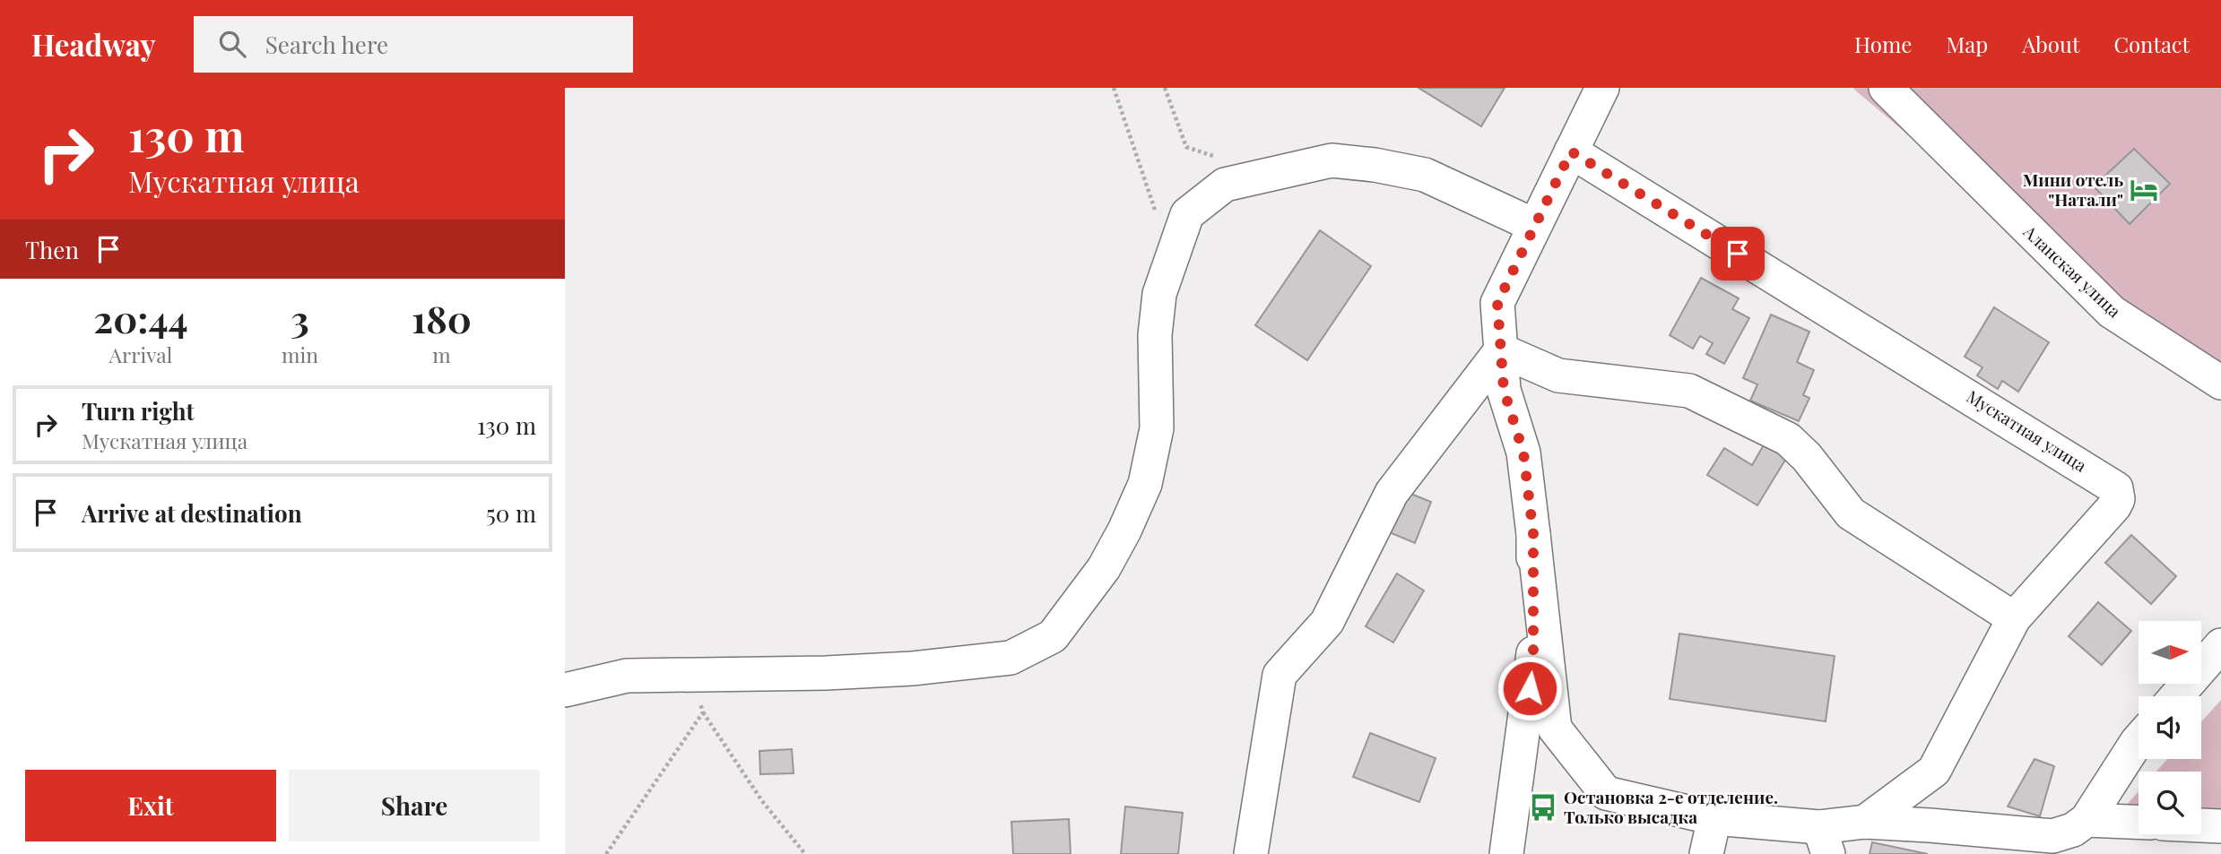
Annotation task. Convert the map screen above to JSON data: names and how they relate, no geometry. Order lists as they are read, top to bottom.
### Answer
{
  "streets": {
    "street": ["Аланская улица", "Мускатная улица"]
  },
  "places": {
    "hotel": ["Мини отель \"Натали\""],
    "bus stop": ["Остановка 2-е отделение. Только высадка"]
  },
  "north": "right",
  "page": {
    "header": "Headway",
    "search": "Search here",
    "nav": [
      "Home",
      "Map",
      "About",
      "Contact"
    ],
    "turn": ["130 m", "Мускатная улица"],
    "then": "Then",
    "eta": [
      "20:44",
      "Arrival",
      "3",
      "min",
      "180",
      "m"
    ],
    "list": [
      {
        "name": "Turn right",
        "note": "Мускатная улица",
        "value": "130 m"
      },
      {
        "name": "Arrive at destination",
        "value": "50 m"
      }
    ],
    "buttons": ["Exit", "Share"]
  }
}
